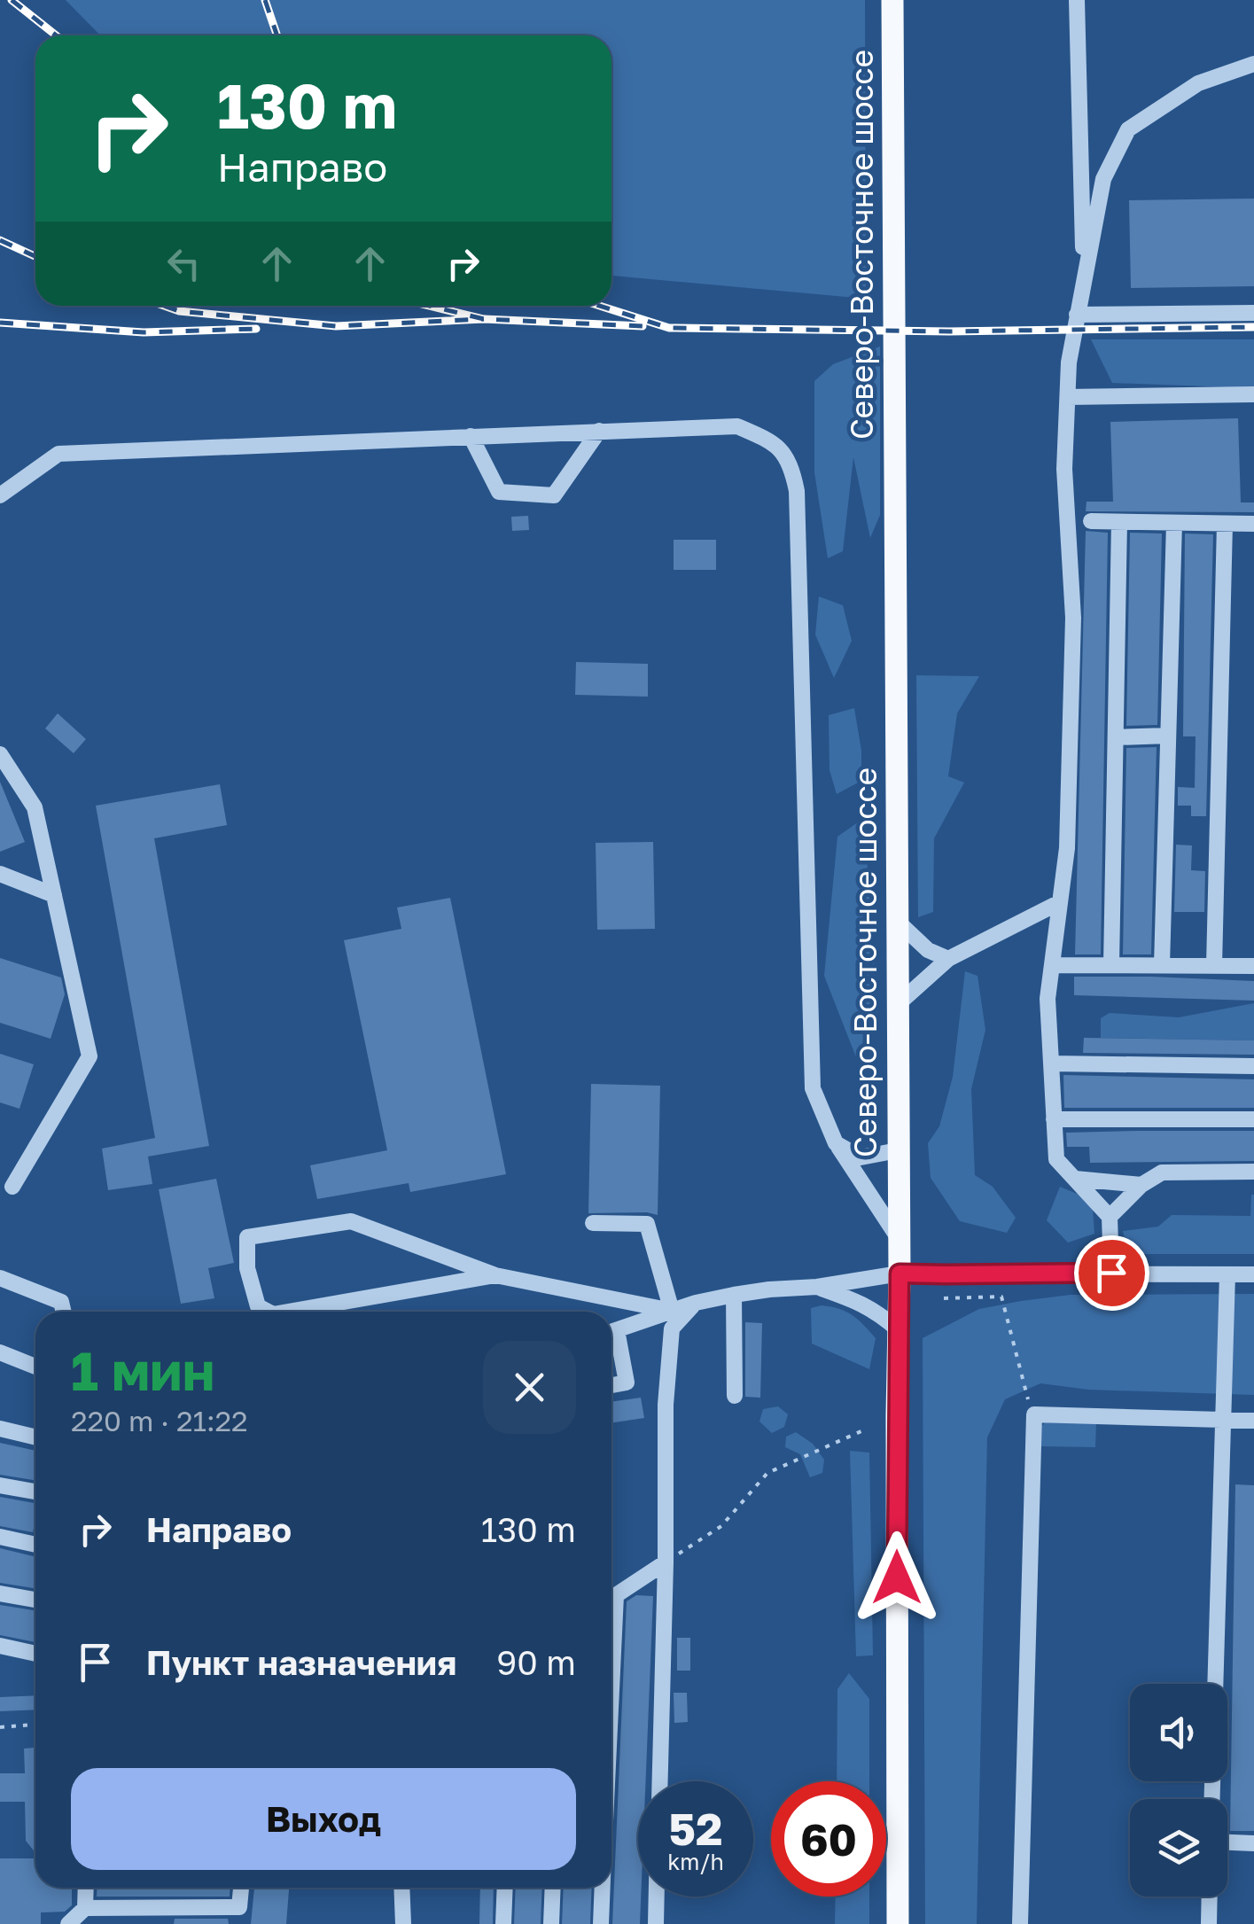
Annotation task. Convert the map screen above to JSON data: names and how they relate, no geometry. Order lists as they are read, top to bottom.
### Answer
{
  "streets": {
    "main road": ["Северо-Восточное шоссе"]
  },
  "page": {
    "turn": ["130 m", "Направо"],
    "heading": ["1 мин", "220 m · 21:22"],
    "list": [
      {
        "name": "Направо",
        "value": "130 m"
      },
      {
        "name": "Пункт назначения",
        "value": "90 m"
      }
    ],
    "buttons": "Выход",
    "speed": "52 km/h",
    "limit": "60"
  }
}
